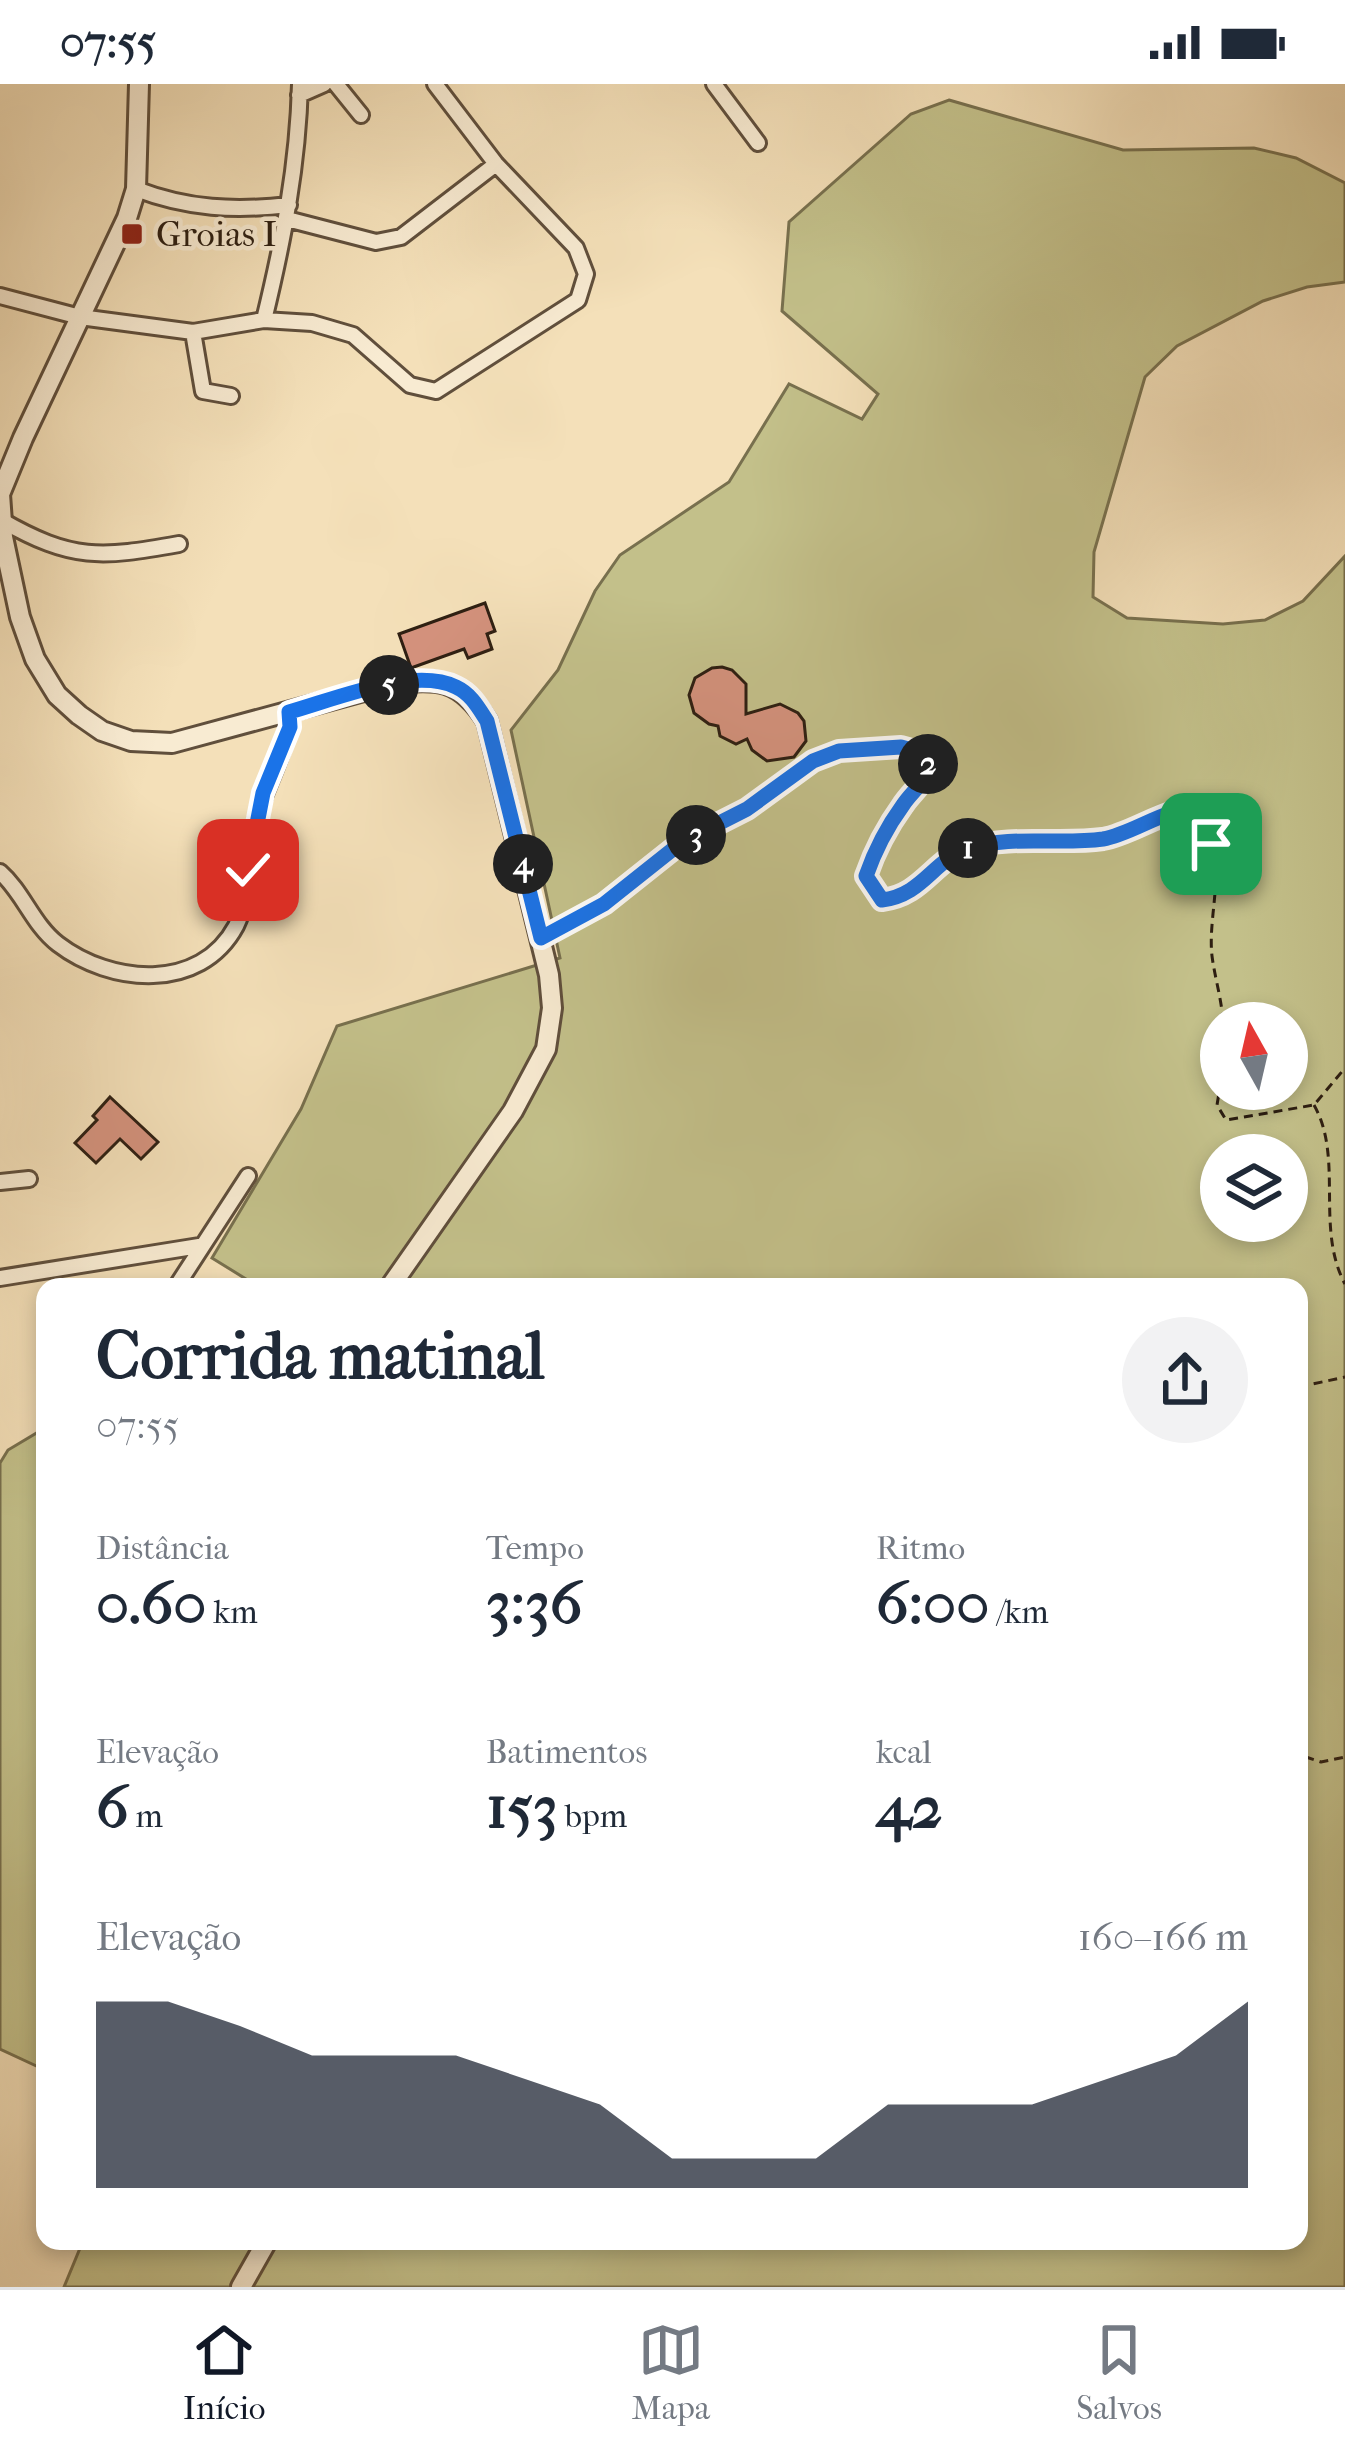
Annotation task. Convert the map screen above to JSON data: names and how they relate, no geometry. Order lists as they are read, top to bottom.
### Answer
{
  "places": {
    "transit": ["Groias I"]
  },
  "north": "top",
  "page": {
    "status": "07:55",
    "pins": [
      "5",
      "2",
      "3",
      "1",
      "4"
    ],
    "heading": ["Corrida matinal", "07:55"],
    "stats": [
      ["Distância", "0.60 km"],
      ["Tempo", "3:36"],
      ["Ritmo", "6:00 /km"],
      ["Elevação", "6 m"],
      ["Batimentos", "153 bpm"],
      ["kcal", "42"]
    ],
    "chart": ["Elevação", "160–166 m"],
    "tabs": ["Início", "Mapa", "Salvos"]
  }
}
